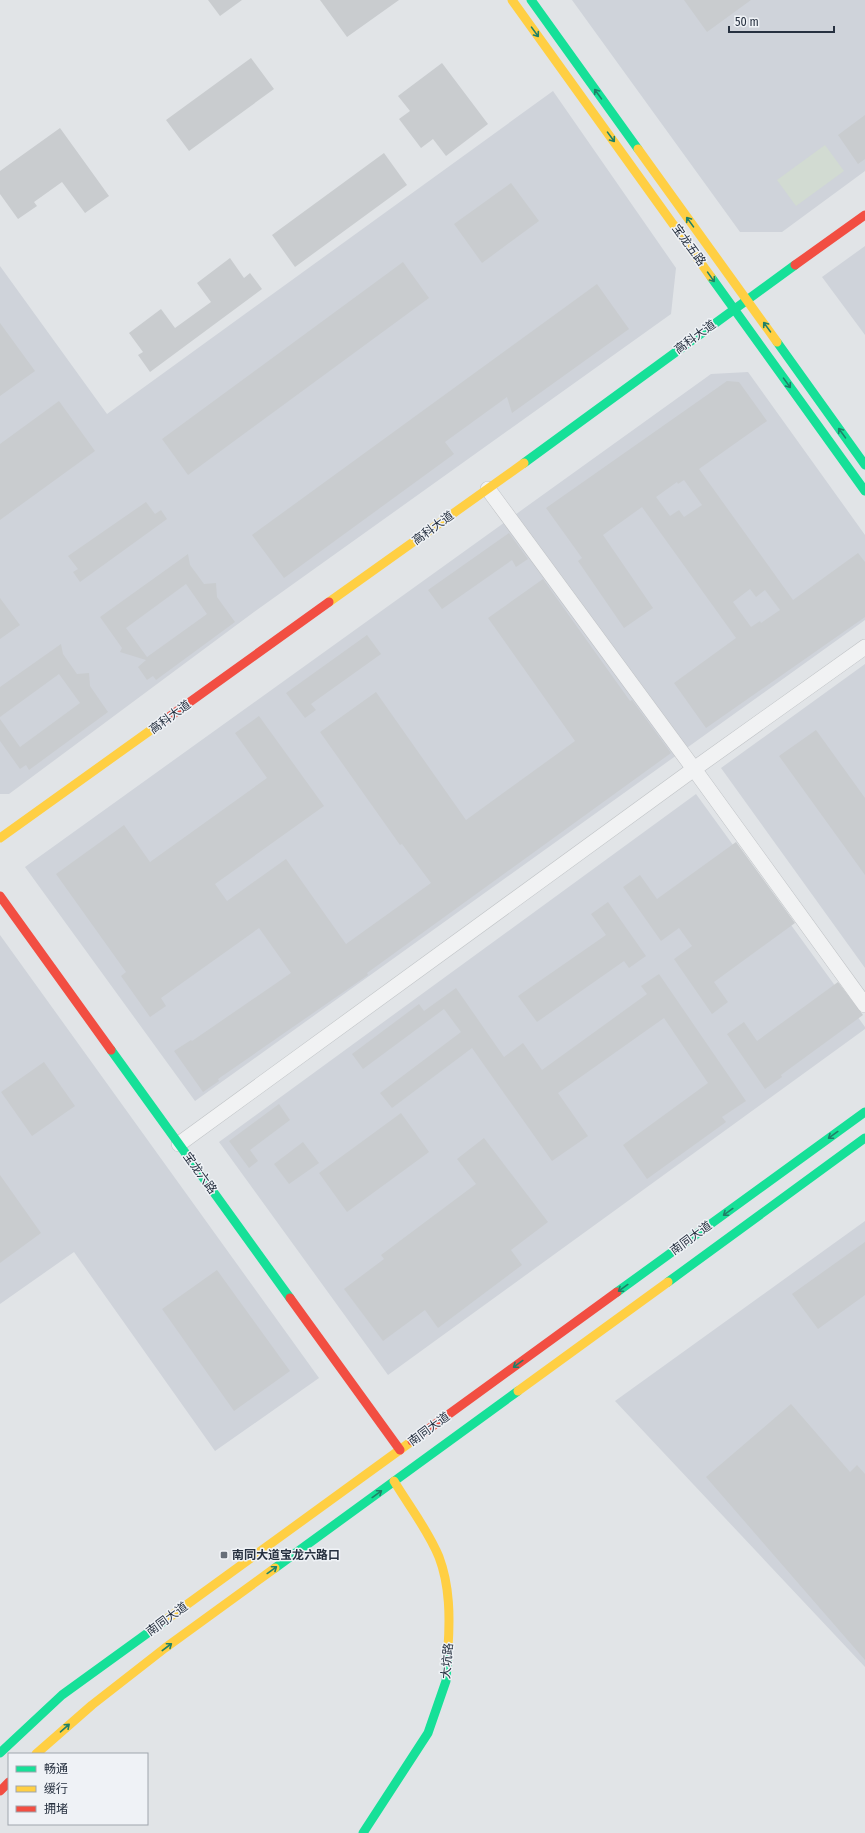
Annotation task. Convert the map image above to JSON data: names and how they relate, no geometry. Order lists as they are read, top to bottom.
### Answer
{
  "streets": {
    "street": [
      "宝龙五路",
      "高科大道",
      "宝龙六路",
      "南同大道",
      "大坑路"
    ]
  },
  "crossings": [
    ["宝龙五路", "高科大道"],
    ["宝龙六路", "南同大道"],
    ["南同大道", "大坑路"]
  ],
  "places": {
    "transit": ["南同大道宝龙六路口"]
  },
  "legend": ["畅通", "缓行", "拥堵"],
  "scale_bar": "50 m"
}
